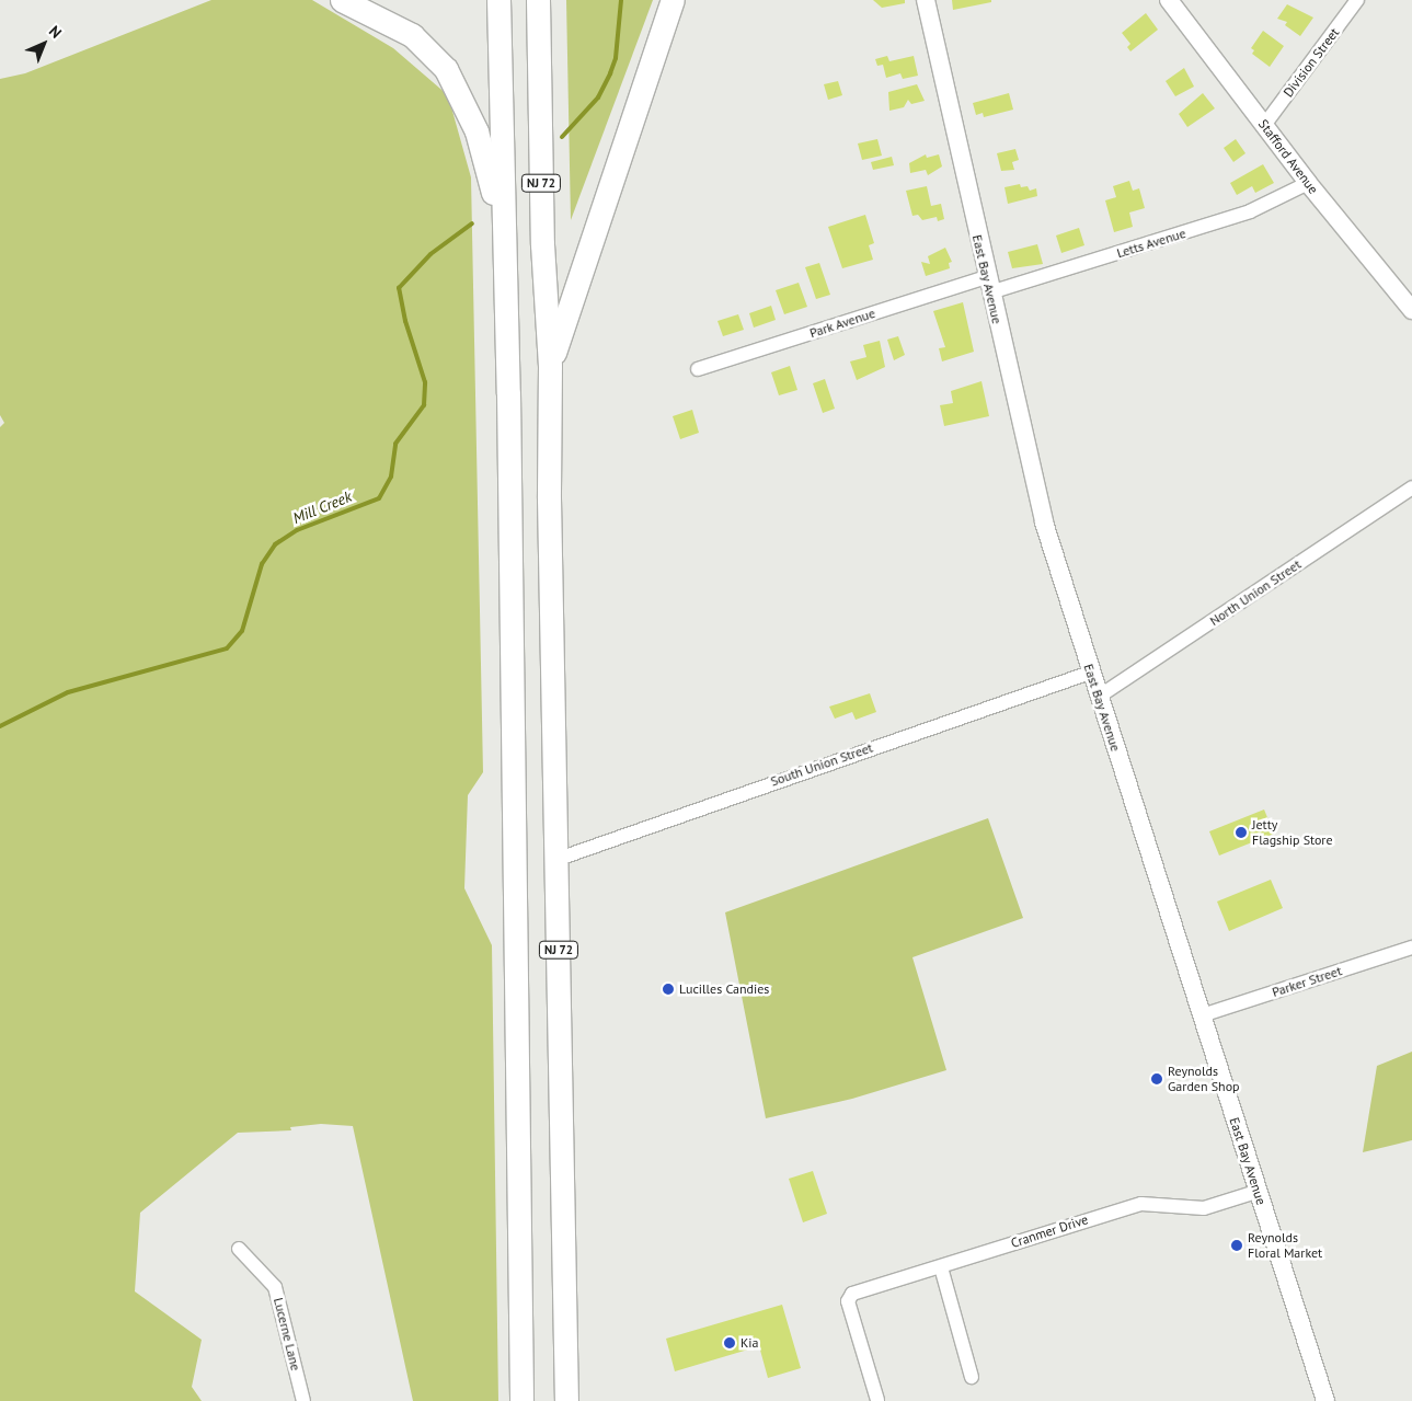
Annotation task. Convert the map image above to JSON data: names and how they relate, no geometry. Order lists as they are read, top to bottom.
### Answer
{
  "streets": {
    "highway": ["NJ 72"],
    "street": [
      "Division Street",
      "Stafford Avenue",
      "Letts Avenue",
      "East Bay Avenue",
      "Park Avenue",
      "North Union Street",
      "South Union Street",
      "Parker Street",
      "Cranmer Drive",
      "Lucerne Lane"
    ]
  },
  "crossings": [
    ["Division Street", "Stafford Avenue"],
    ["Stafford Avenue", "Letts Avenue"],
    ["NJ 72", "South Union Street"],
    ["Letts Avenue", "East Bay Avenue"],
    ["Letts Avenue", "Park Avenue"],
    ["East Bay Avenue", "Park Avenue"],
    ["East Bay Avenue", "North Union Street"],
    ["East Bay Avenue", "South Union Street"],
    ["East Bay Avenue", "Parker Street"],
    ["East Bay Avenue", "Cranmer Drive"]
  ],
  "water": ["Mill Creek"],
  "places": [
    "Jetty Flagship Store",
    "Lucilles Candies",
    "Reynolds Garden Shop",
    "Reynolds Floral Market",
    "Kia"
  ],
  "north": "top right"
}
